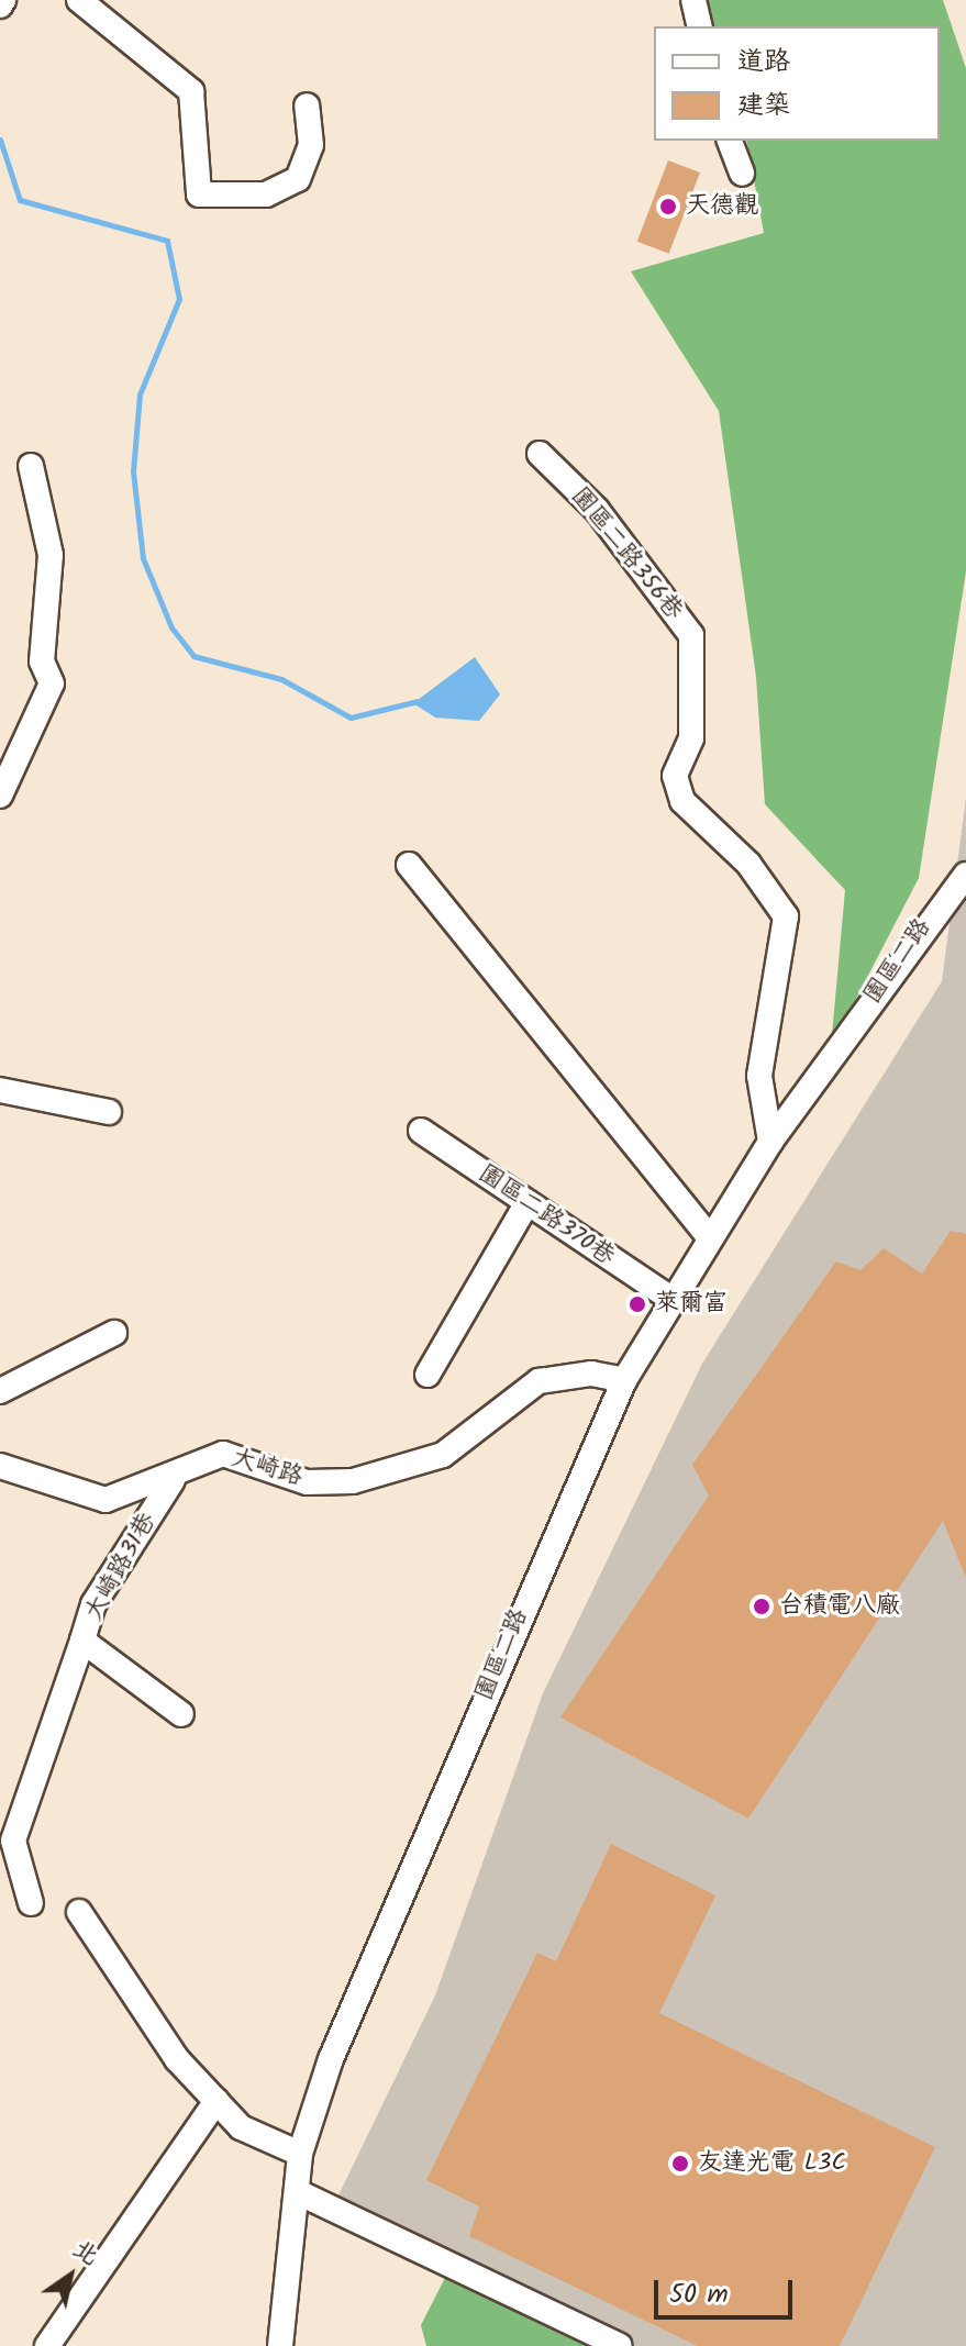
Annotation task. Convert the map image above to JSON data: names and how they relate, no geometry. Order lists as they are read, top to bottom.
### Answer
{
  "streets": {
    "street": [
      "園區二路356巷",
      "園區二路",
      "園區二路370巷",
      "大崎路",
      "大崎路31巷"
    ]
  },
  "crossings": [
    ["園區二路356巷", "園區二路"],
    ["園區二路", "園區二路370巷"],
    ["園區二路", "大崎路"],
    ["大崎路", "大崎路31巷"]
  ],
  "places": [
    "天德觀",
    "萊爾富",
    "台積電八廠",
    "友達光電 L3C"
  ],
  "legend": ["道路", "建築"],
  "scale_bar": "50 m",
  "north": "top right"
}
